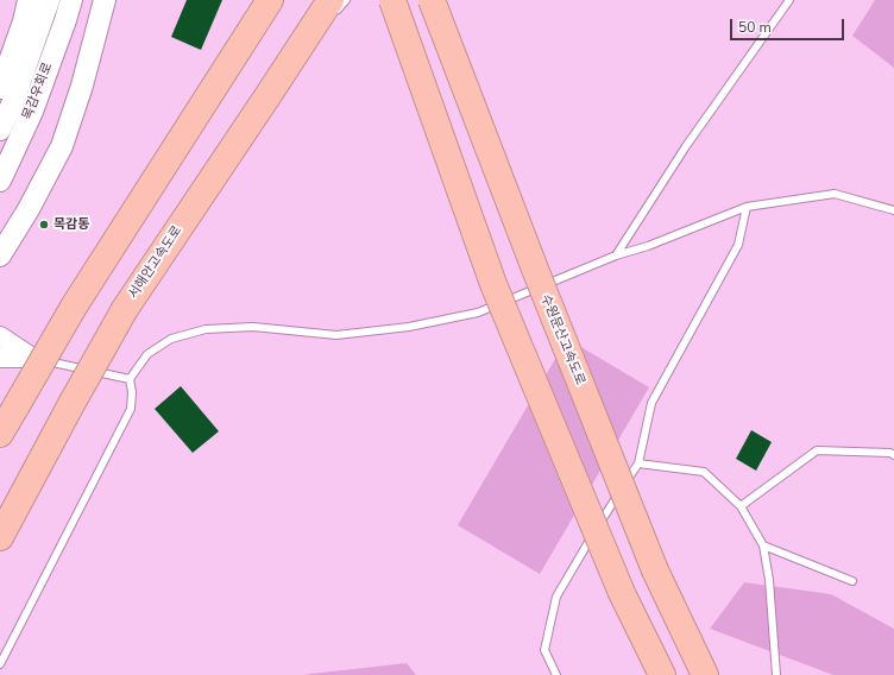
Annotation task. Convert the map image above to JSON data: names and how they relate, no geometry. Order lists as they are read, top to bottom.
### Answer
{
  "streets": {
    "highway": ["서해안고속도로", "수원문산고속도로"],
    "main road": ["목감우회로"]
  },
  "places": ["목감동"],
  "scale_bar": "50 m"
}
